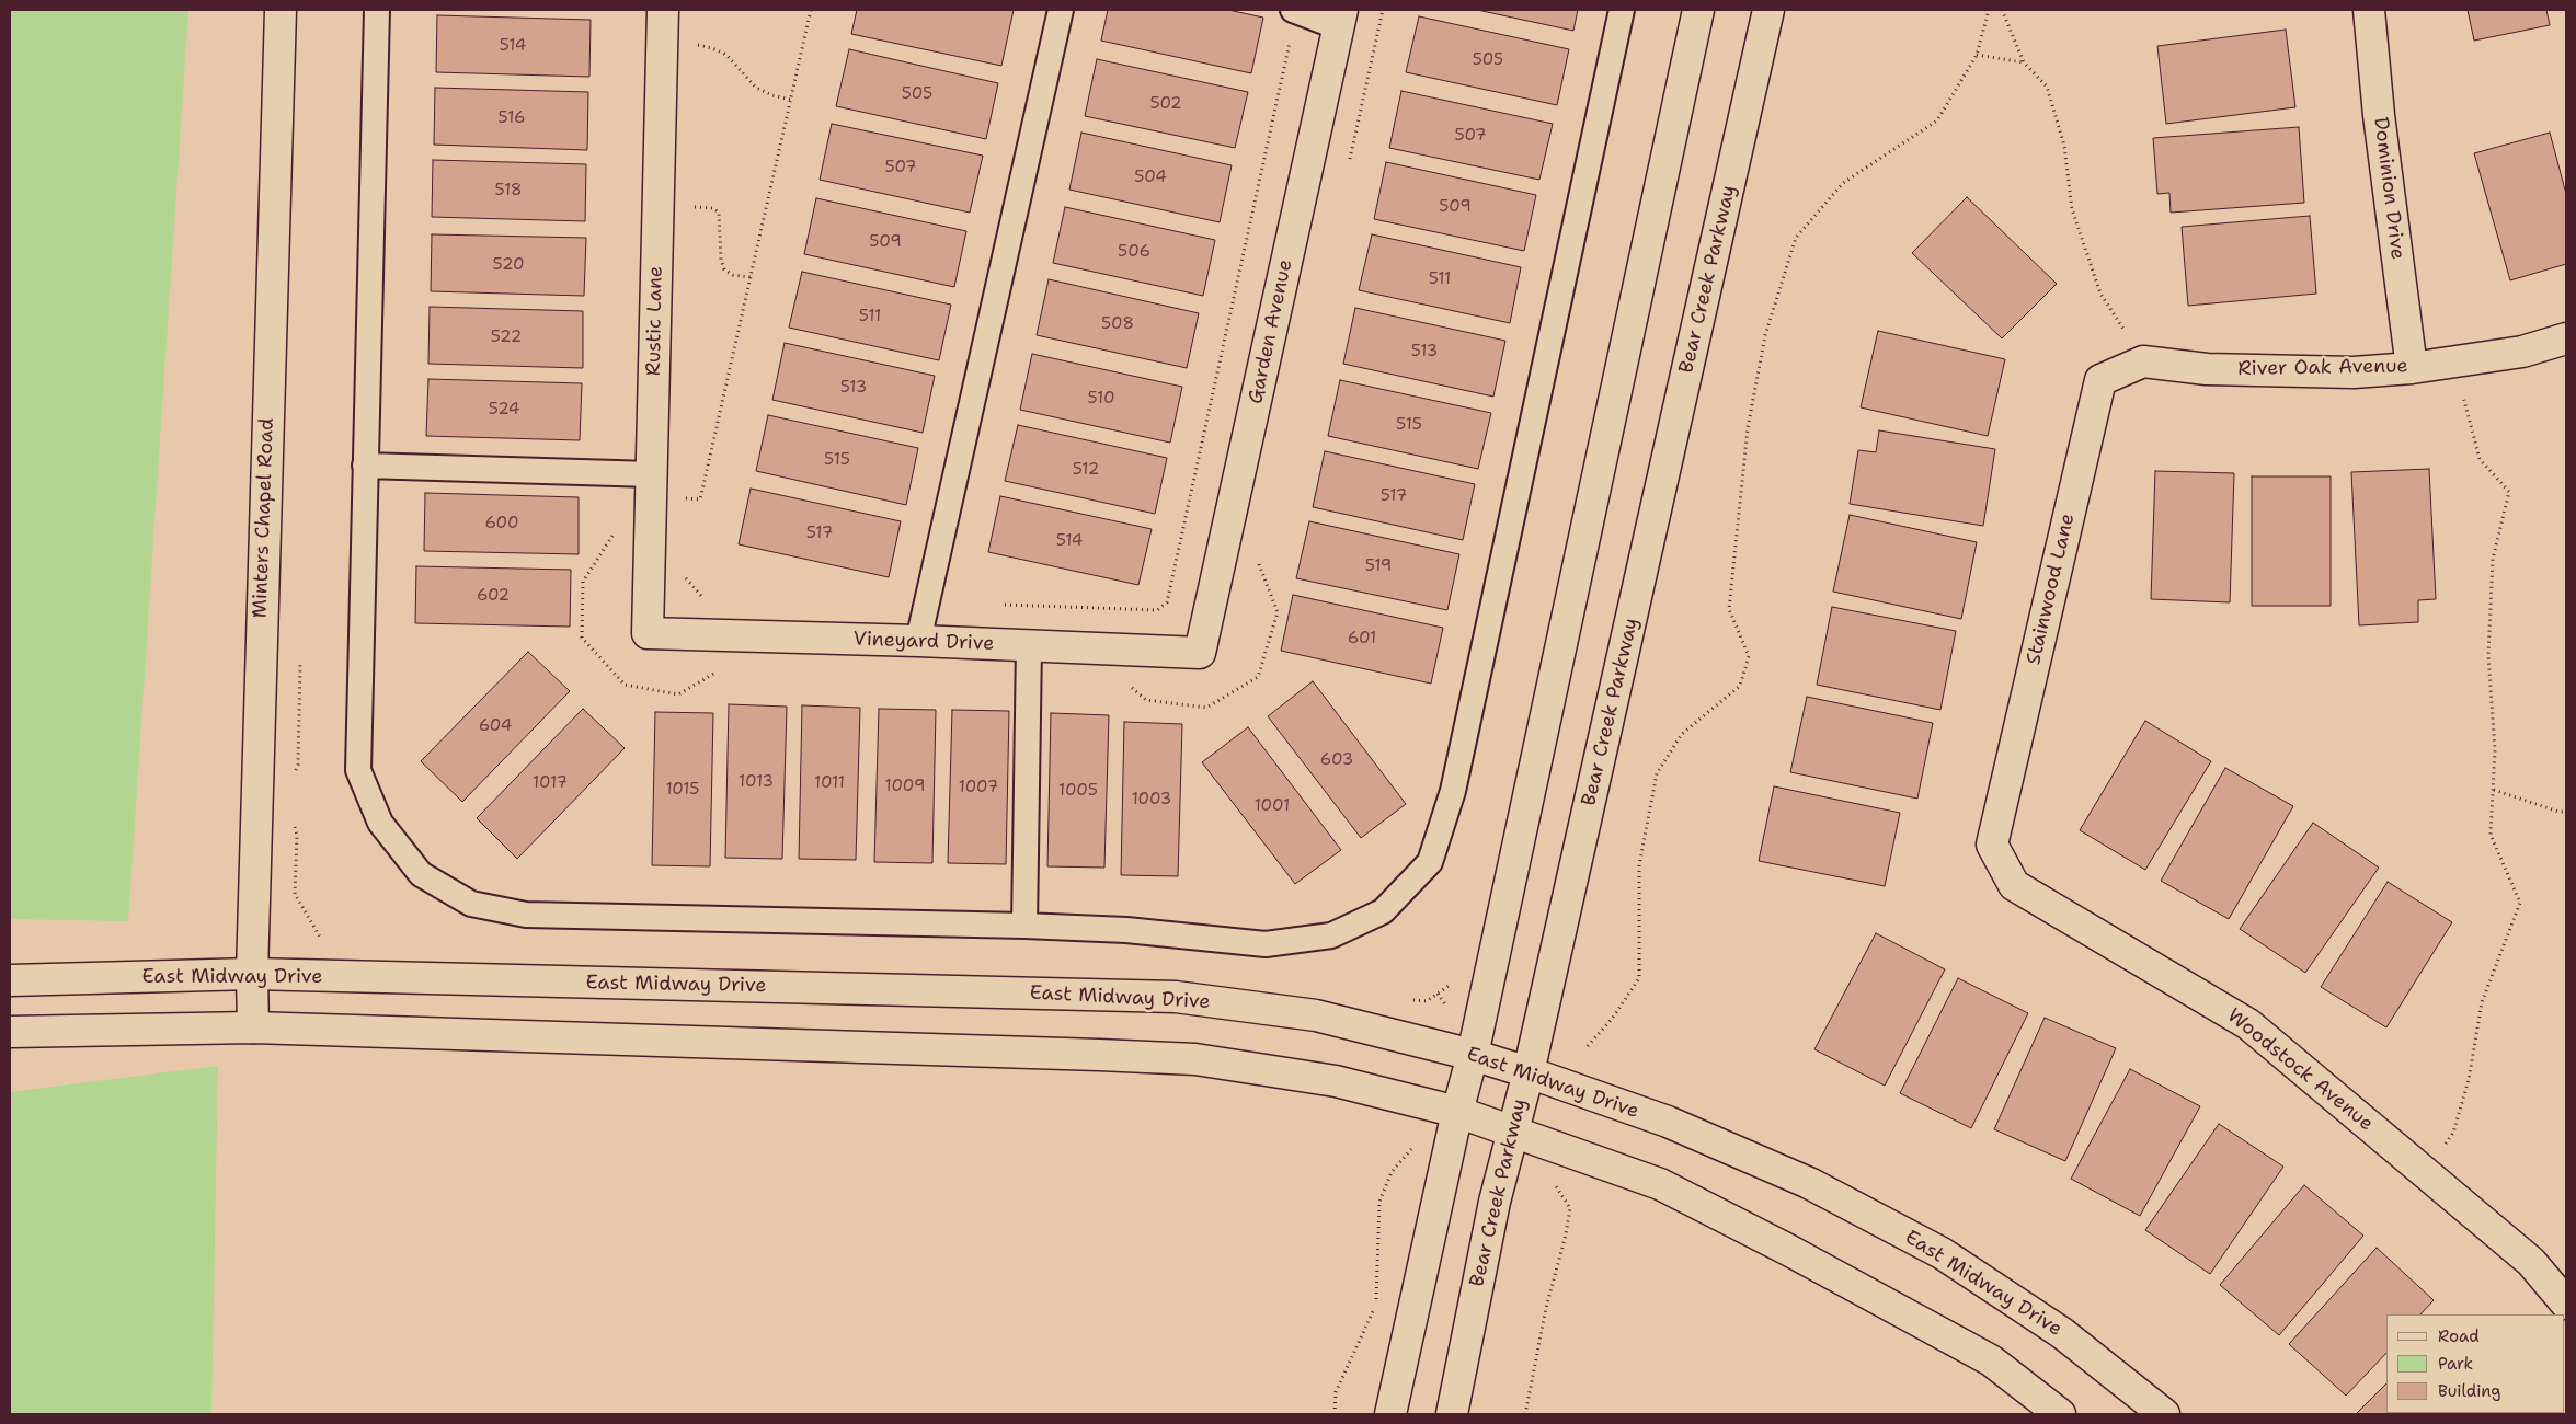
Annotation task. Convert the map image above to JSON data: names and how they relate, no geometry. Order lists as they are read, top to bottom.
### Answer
{
  "streets": {
    "street": [
      "Dominion Drive",
      "Bear Creek Parkway",
      "Rustic Lane",
      "Garden Avenue",
      "River Oak Avenue",
      "Minters Chapel Road",
      "Stainwood Lane",
      "Vineyard Drive",
      "East Midway Drive",
      "Woodstock Avenue"
    ]
  },
  "crossings": [
    ["Dominion Drive", "River Oak Avenue"],
    ["Bear Creek Parkway", "East Midway Drive"],
    ["Rustic Lane", "Vineyard Drive"],
    ["Garden Avenue", "Vineyard Drive"],
    ["River Oak Avenue", "Stainwood Lane"],
    ["Minters Chapel Road", "East Midway Drive"],
    ["Stainwood Lane", "Woodstock Avenue"]
  ],
  "house_numbers": [
    "514",
    "505",
    "505",
    "502",
    "516",
    "507",
    "507",
    "504",
    "518",
    "509",
    "509",
    "506",
    "520",
    "511",
    "511",
    "508",
    "522",
    "513",
    "513",
    "510",
    "524",
    "515",
    "515",
    "512",
    "517",
    "600",
    "517",
    "514",
    "519",
    "602",
    "601",
    "604",
    "603",
    "1013",
    "1017",
    "1011",
    "1009",
    "1007",
    "1015",
    "1005",
    "1003",
    "1001"
  ],
  "legend": ["Road", "Park", "Building"]
}
